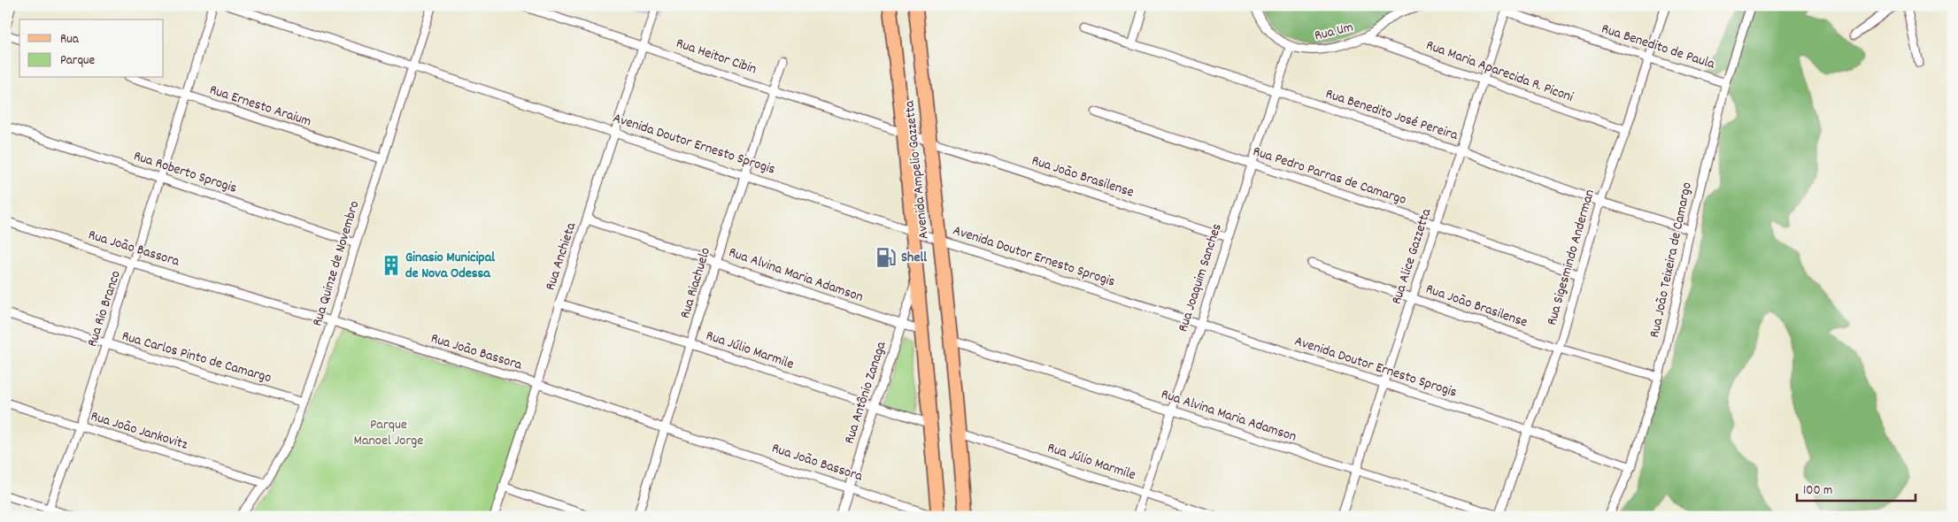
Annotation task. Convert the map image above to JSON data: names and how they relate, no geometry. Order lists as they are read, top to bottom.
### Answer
{
  "streets": {
    "main road": ["Avenida Ampelio Gazzetta"],
    "street": [
      "Rua Um",
      "Rua Benedito de Paula",
      "Rua Heitor Cibin",
      "Rua Maria Aparecida R. Piconi",
      "Rua Ernesto Araium",
      "Rua Benedito José Pereira",
      "Avenida Doutor Ernesto Sprogis",
      "Rua Roberto Sprogis",
      "Rua Pedro Parras de Camargo",
      "Rua João Brasilense",
      "Rua João Bassora",
      "Rua Anchieta",
      "Rua Alice Gazzetta",
      "Rua Sigesmindo Anderman",
      "Rua João Teixeira de Camargo",
      "Rua Quinze de Novembro",
      "Rua Alvina Maria Adamson",
      "Rua Joaquim Sanches",
      "Rua Riachuelo",
      "Rua Rio Branco",
      "Rua Júlio Marmile",
      "Rua Carlos Pinto de Camargo",
      "Rua Antônio Zanaga",
      "Rua João Jankovitz"
    ]
  },
  "crossings": [
    ["Rua Um", "Rua Maria Aparecida R. Piconi"],
    ["Rua Um", "Rua Joaquim Sanches"],
    ["Rua Benedito de Paula", "Rua Alice Gazzetta"],
    ["Rua Benedito de Paula", "Rua Sigesmindo Anderman"],
    ["Rua Benedito de Paula", "Rua João Teixeira de Camargo"],
    ["Rua Heitor Cibin", "Avenida Ampelio Gazzetta"],
    ["Rua Heitor Cibin", "Rua João Brasilense"],
    ["Rua Heitor Cibin", "Rua Anchieta"],
    ["Rua Heitor Cibin", "Rua Riachuelo"],
    ["Rua Maria Aparecida R. Piconi", "Rua Alice Gazzetta"],
    ["Rua Maria Aparecida R. Piconi", "Rua Sigesmindo Anderman"],
    ["Rua Ernesto Araium", "Rua Quinze de Novembro"],
    ["Rua Ernesto Araium", "Rua Rio Branco"],
    ["Rua Benedito José Pereira", "Rua Alice Gazzetta"],
    ["Rua Benedito José Pereira", "Rua Sigesmindo Anderman"],
    ["Rua Benedito José Pereira", "Rua João Teixeira de Camargo"],
    ["Rua Benedito José Pereira", "Rua Joaquim Sanches"],
    ["Avenida Doutor Ernesto Sprogis", "Avenida Ampelio Gazzetta"],
    ["Avenida Doutor Ernesto Sprogis", "Rua Anchieta"],
    ["Avenida Doutor Ernesto Sprogis", "Rua Alice Gazzetta"],
    ["Avenida Doutor Ernesto Sprogis", "Rua Sigesmindo Anderman"],
    ["Avenida Doutor Ernesto Sprogis", "Rua João Teixeira de Camargo"],
    ["Avenida Doutor Ernesto Sprogis", "Rua Quinze de Novembro"],
    ["Avenida Doutor Ernesto Sprogis", "Rua Joaquim Sanches"],
    ["Avenida Doutor Ernesto Sprogis", "Rua Riachuelo"],
    ["Avenida Ampelio Gazzetta", "Rua João Brasilense"],
    ["Avenida Ampelio Gazzetta", "Rua João Bassora"],
    ["Avenida Ampelio Gazzetta", "Rua Alvina Maria Adamson"],
    ["Avenida Ampelio Gazzetta", "Rua Júlio Marmile"],
    ["Avenida Ampelio Gazzetta", "Rua Antônio Zanaga"],
    ["Rua Roberto Sprogis", "Rua Quinze de Novembro"],
    ["Rua Roberto Sprogis", "Rua Rio Branco"],
    ["Rua Pedro Parras de Camargo", "Rua Alice Gazzetta"],
    ["Rua Pedro Parras de Camargo", "Rua Sigesmindo Anderman"],
    ["Rua Pedro Parras de Camargo", "Rua Joaquim Sanches"],
    ["Rua João Brasilense", "Rua Alice Gazzetta"],
    ["Rua João Brasilense", "Rua Sigesmindo Anderman"],
    ["Rua João Brasilense", "Rua João Teixeira de Camargo"],
    ["Rua João Brasilense", "Rua Joaquim Sanches"],
    ["Rua João Bassora", "Rua Anchieta"],
    ["Rua João Bassora", "Rua Quinze de Novembro"],
    ["Rua João Bassora", "Rua Riachuelo"],
    ["Rua João Bassora", "Rua Rio Branco"],
    ["Rua João Bassora", "Rua Antônio Zanaga"],
    ["Rua Anchieta", "Rua Alvina Maria Adamson"],
    ["Rua Anchieta", "Rua Júlio Marmile"],
    ["Rua Alice Gazzetta", "Rua Alvina Maria Adamson"],
    ["Rua Sigesmindo Anderman", "Rua Alvina Maria Adamson"],
    ["Rua Quinze de Novembro", "Rua Carlos Pinto de Camargo"],
    ["Rua Quinze de Novembro", "Rua João Jankovitz"],
    ["Rua Alvina Maria Adamson", "Rua Joaquim Sanches"],
    ["Rua Alvina Maria Adamson", "Rua Riachuelo"],
    ["Rua Alvina Maria Adamson", "Rua Antônio Zanaga"],
    ["Rua Joaquim Sanches", "Rua Júlio Marmile"],
    ["Rua Riachuelo", "Rua Júlio Marmile"],
    ["Rua Rio Branco", "Rua Carlos Pinto de Camargo"],
    ["Rua Rio Branco", "Rua João Jankovitz"],
    ["Rua Júlio Marmile", "Rua Antônio Zanaga"]
  ],
  "parks": ["Parque Manoel Jorge"],
  "places": {
    "fuel station": ["Shell"],
    "building": ["Ginasio Municipal de Nova Odessa"]
  },
  "legend": ["Rua", "Parque"],
  "scale_bar": "100 m"
}
